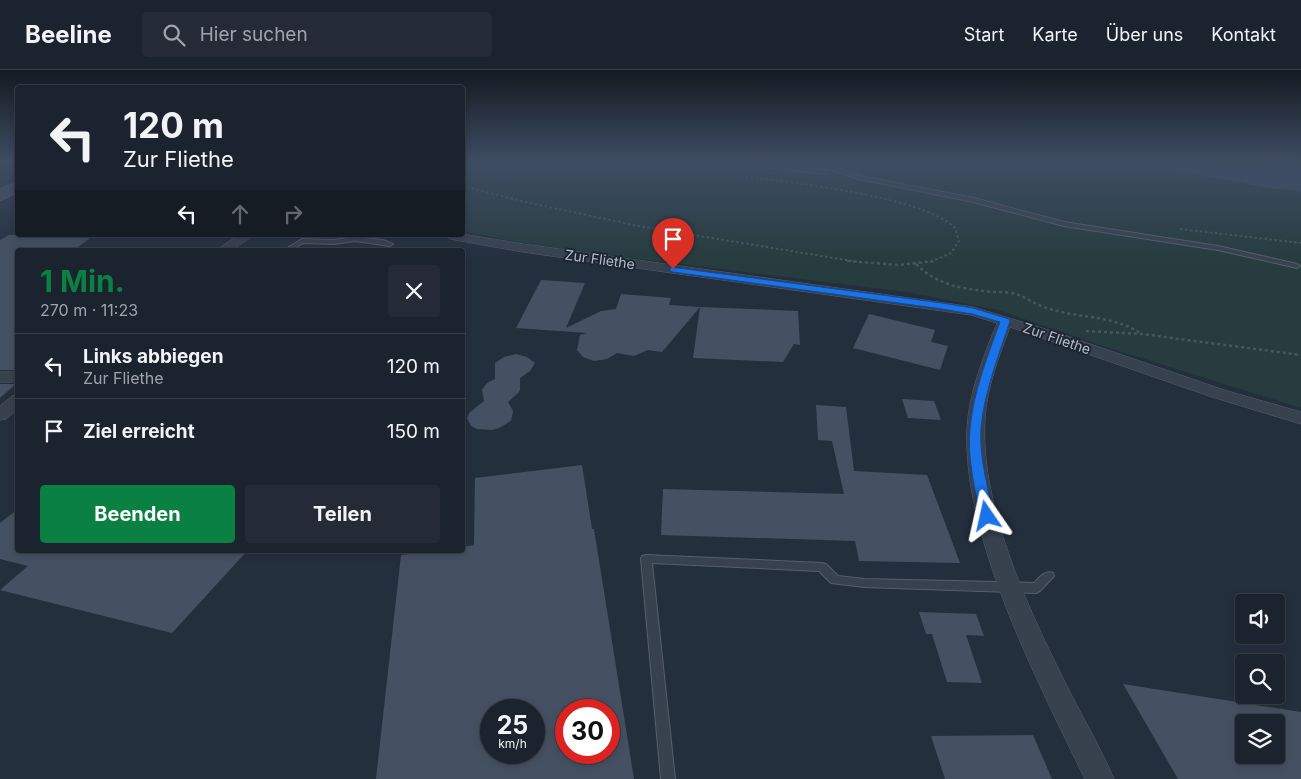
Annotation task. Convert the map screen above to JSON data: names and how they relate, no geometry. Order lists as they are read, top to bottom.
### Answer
{
  "streets": {
    "street": ["Zur Fliethe"]
  },
  "page": {
    "header": "Beeline",
    "search": "Hier suchen",
    "nav": [
      "Start",
      "Karte",
      "Über uns",
      "Kontakt"
    ],
    "turn": ["120 m", "Zur Fliethe"],
    "heading": ["1 Min.", "270 m · 11:23"],
    "list": [
      {
        "name": "Links abbiegen",
        "note": "Zur Fliethe",
        "value": "120 m"
      },
      {
        "name": "Ziel erreicht",
        "value": "150 m"
      }
    ],
    "buttons": ["Beenden", "Teilen"],
    "speed": "25 km/h",
    "limit": "30"
  }
}
